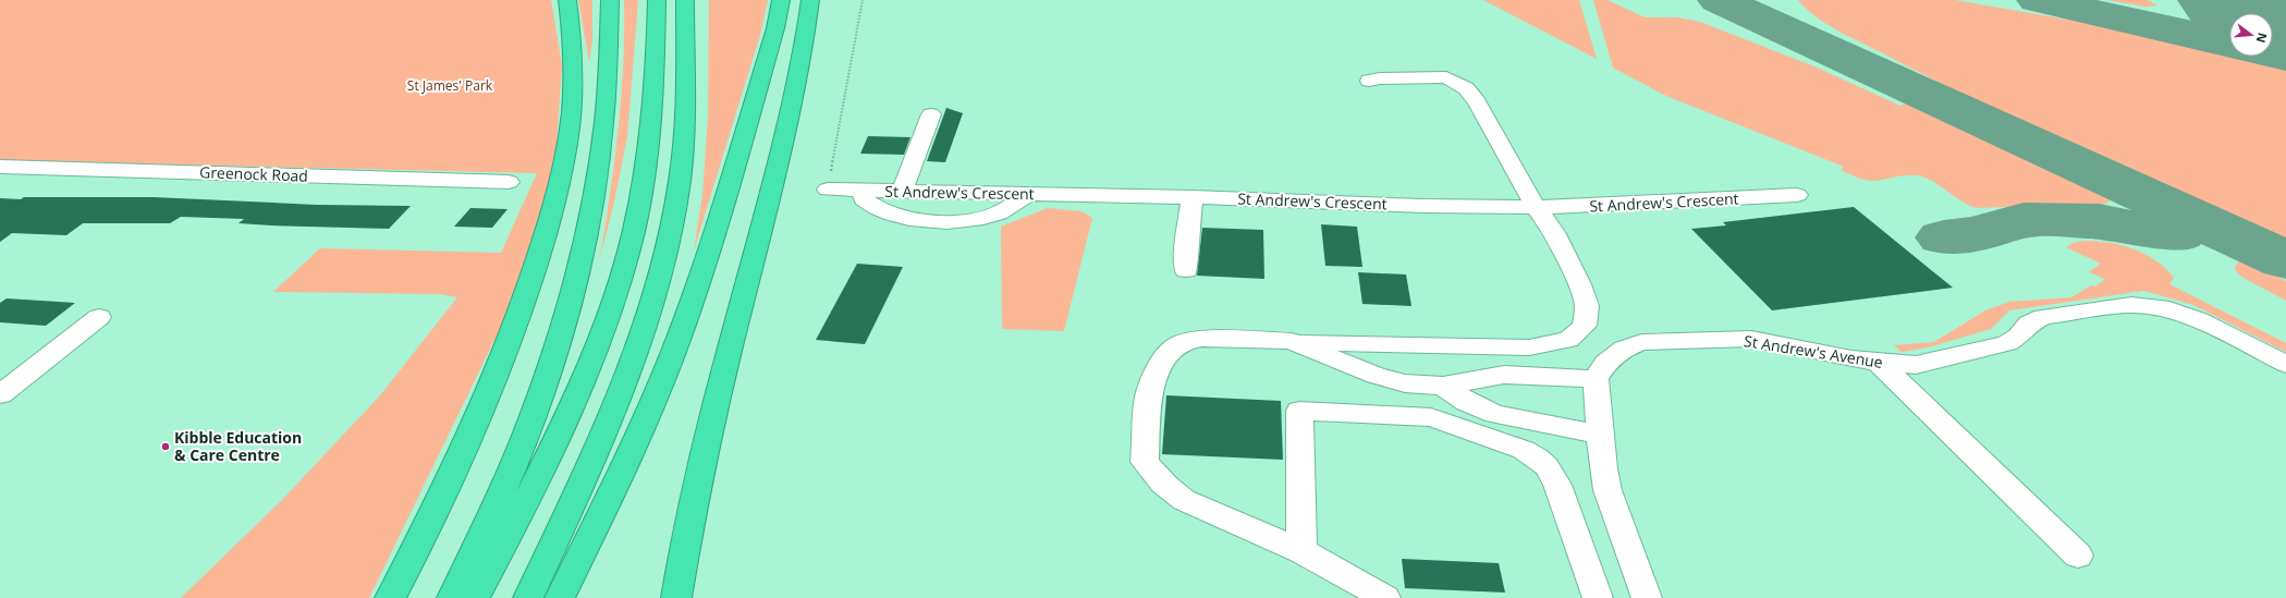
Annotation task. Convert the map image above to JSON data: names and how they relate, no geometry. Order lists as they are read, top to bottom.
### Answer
{
  "streets": {
    "street": ["Greenock Road", "St Andrew's Crescent", "St Andrew's Avenue"]
  },
  "parks": ["St James' Park"],
  "places": ["Kibble Education & Care Centre"],
  "north": "right"
}
